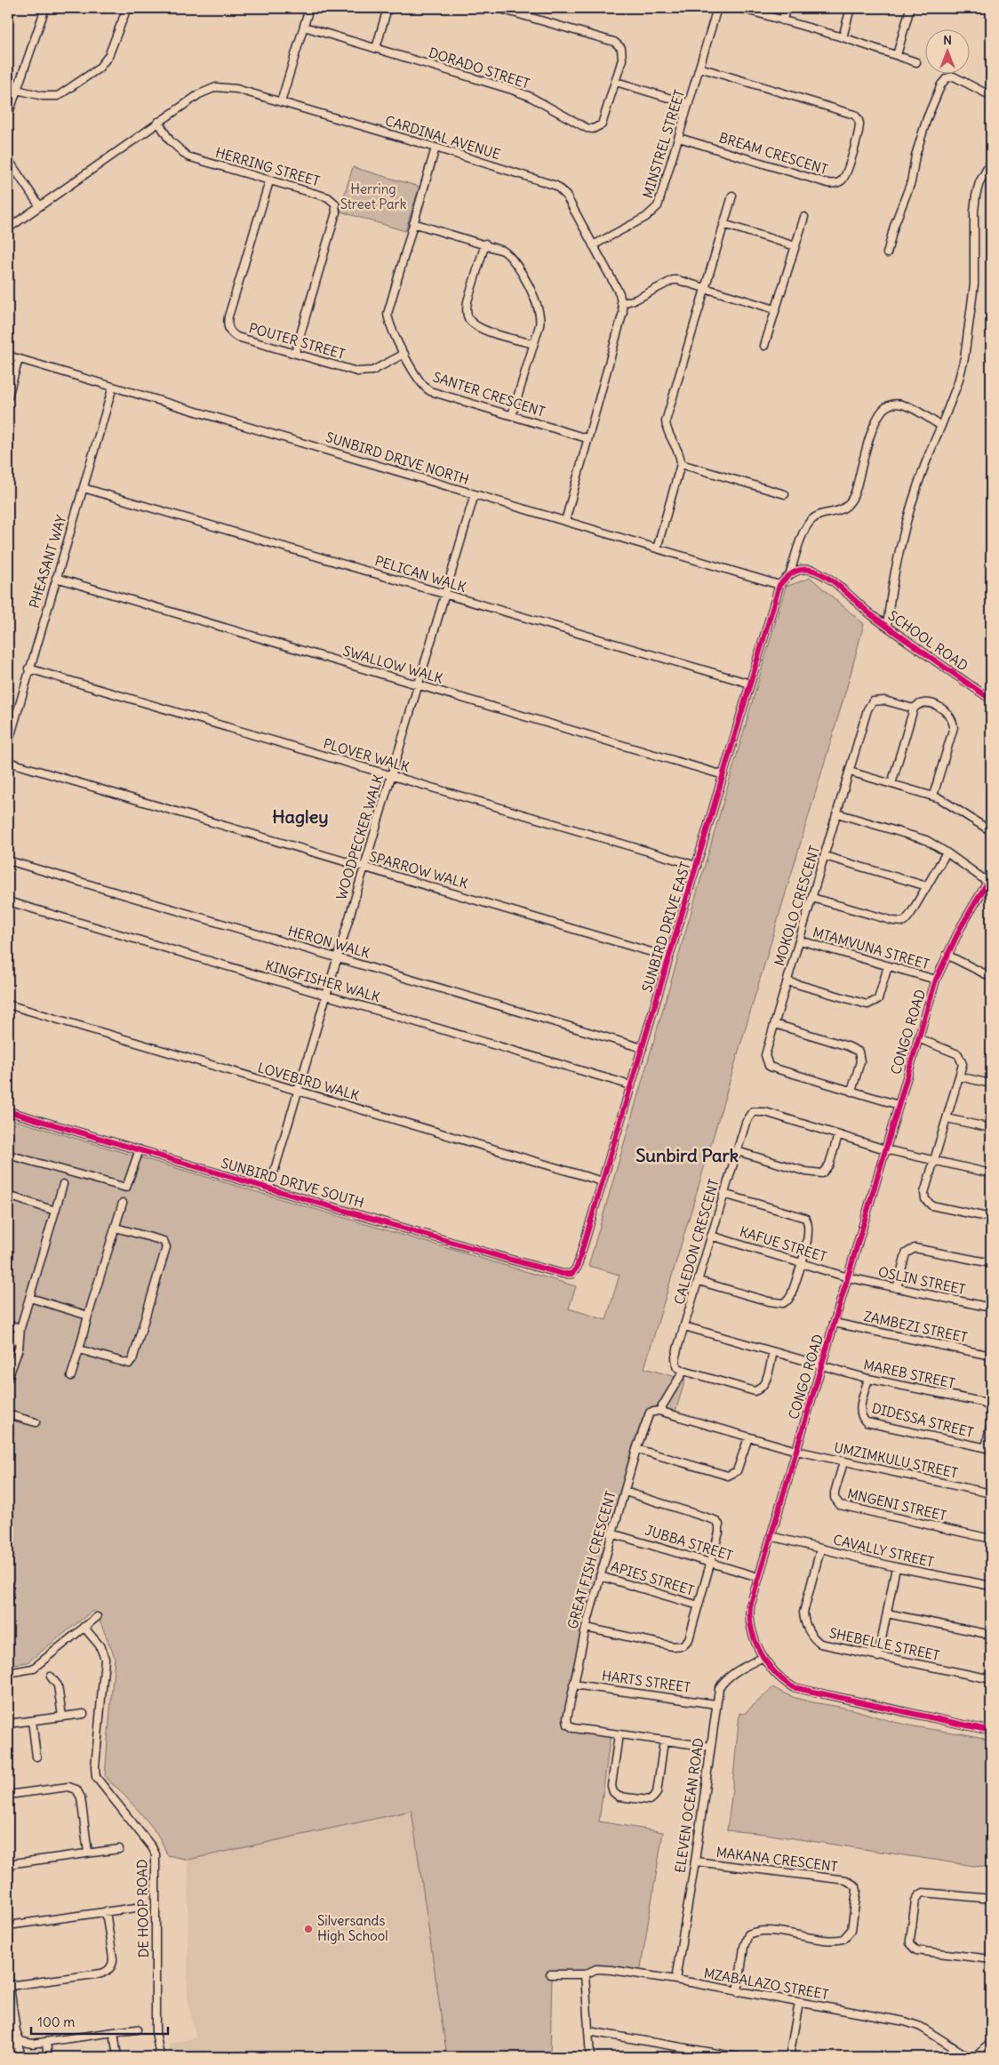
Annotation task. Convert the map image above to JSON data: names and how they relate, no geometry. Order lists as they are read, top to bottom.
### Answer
{
  "streets": {
    "street": [
      "DORADO STREET",
      "CARDINAL AVENUE",
      "MINSTREL STREET",
      "BREAM CRESCENT",
      "HERRING STREET",
      "POUTER STREET",
      "SANTER CRESCENT",
      "SUNBIRD DRIVE NORTH",
      "PHEASANT WAY",
      "PELICAN WALK",
      "SCHOOL ROAD",
      "SWALLOW WALK",
      "PLOVER WALK",
      "WOODPECKER WALK",
      "SPARROW WALK",
      "MOKOLO CRESCENT",
      "SUNBIRD DRIVE EAST",
      "HERON WALK",
      "MTAMVUNA STREET",
      "KINGFISHER WALK",
      "CONGO ROAD",
      "LOVEBIRD WALK",
      "SUNBIRD DRIVE SOUTH",
      "CALEDON CRESCENT",
      "KAFUE STREET",
      "OSLIN STREET",
      "ZAMBEZI STREET",
      "MAREB STREET",
      "DIDESSA STREET",
      "UMZIMKULU STREET",
      "MNGENI STREET",
      "JUBBA STREET",
      "CAVALLY STREET",
      "GREAT FISH CRESCENT",
      "APIES STREET",
      "SHEBELLE STREET",
      "HARTS STREET",
      "ELEVEN OCEAN ROAD",
      "MAKANA CRESCENT",
      "DE HOOP ROAD",
      "MZABALAZO STREET"
    ]
  },
  "crossings": [
    ["CARDINAL AVENUE", "MINSTREL STREET"],
    ["CARDINAL AVENUE", "HERRING STREET"],
    ["CARDINAL AVENUE", "SANTER CRESCENT"],
    ["CARDINAL AVENUE", "SUNBIRD DRIVE NORTH"],
    ["MINSTREL STREET", "BREAM CRESCENT"],
    ["HERRING STREET", "POUTER STREET"],
    ["POUTER STREET", "SANTER CRESCENT"],
    ["SUNBIRD DRIVE NORTH", "PHEASANT WAY"],
    ["SUNBIRD DRIVE NORTH", "WOODPECKER WALK"],
    ["SUNBIRD DRIVE NORTH", "SUNBIRD DRIVE EAST"],
    ["PHEASANT WAY", "PELICAN WALK"],
    ["PHEASANT WAY", "SWALLOW WALK"],
    ["PHEASANT WAY", "PLOVER WALK"],
    ["PELICAN WALK", "WOODPECKER WALK"],
    ["PELICAN WALK", "SUNBIRD DRIVE EAST"],
    ["SWALLOW WALK", "WOODPECKER WALK"],
    ["SWALLOW WALK", "SUNBIRD DRIVE EAST"],
    ["PLOVER WALK", "WOODPECKER WALK"],
    ["PLOVER WALK", "SUNBIRD DRIVE EAST"],
    ["WOODPECKER WALK", "SPARROW WALK"],
    ["WOODPECKER WALK", "HERON WALK"],
    ["WOODPECKER WALK", "KINGFISHER WALK"],
    ["WOODPECKER WALK", "LOVEBIRD WALK"],
    ["WOODPECKER WALK", "SUNBIRD DRIVE SOUTH"],
    ["SPARROW WALK", "SUNBIRD DRIVE EAST"],
    ["MOKOLO CRESCENT", "MTAMVUNA STREET"],
    ["MOKOLO CRESCENT", "CONGO ROAD"],
    ["SUNBIRD DRIVE EAST", "HERON WALK"],
    ["SUNBIRD DRIVE EAST", "KINGFISHER WALK"],
    ["SUNBIRD DRIVE EAST", "LOVEBIRD WALK"],
    ["SUNBIRD DRIVE EAST", "SUNBIRD DRIVE SOUTH"],
    ["MTAMVUNA STREET", "CONGO ROAD"],
    ["CONGO ROAD", "CALEDON CRESCENT"],
    ["CONGO ROAD", "KAFUE STREET"],
    ["CONGO ROAD", "OSLIN STREET"],
    ["CONGO ROAD", "ZAMBEZI STREET"],
    ["CONGO ROAD", "MAREB STREET"],
    ["CONGO ROAD", "UMZIMKULU STREET"],
    ["CONGO ROAD", "JUBBA STREET"],
    ["CONGO ROAD", "CAVALLY STREET"],
    ["CONGO ROAD", "ELEVEN OCEAN ROAD"],
    ["CALEDON CRESCENT", "KAFUE STREET"],
    ["CALEDON CRESCENT", "MAREB STREET"],
    ["KAFUE STREET", "OSLIN STREET"],
    ["MAREB STREET", "DIDESSA STREET"],
    ["UMZIMKULU STREET", "MNGENI STREET"],
    ["JUBBA STREET", "GREAT FISH CRESCENT"],
    ["CAVALLY STREET", "SHEBELLE STREET"],
    ["GREAT FISH CRESCENT", "APIES STREET"],
    ["GREAT FISH CRESCENT", "HARTS STREET"],
    ["GREAT FISH CRESCENT", "ELEVEN OCEAN ROAD"],
    ["HARTS STREET", "ELEVEN OCEAN ROAD"],
    ["ELEVEN OCEAN ROAD", "MAKANA CRESCENT"],
    ["ELEVEN OCEAN ROAD", "MZABALAZO STREET"],
    ["MAKANA CRESCENT", "MZABALAZO STREET"]
  ],
  "districts": ["Hagley", "Sunbird Park"],
  "parks": ["Herring Street Park"],
  "places": ["Silversands High School"],
  "scale_bar": "100 m",
  "north": "top"
}
